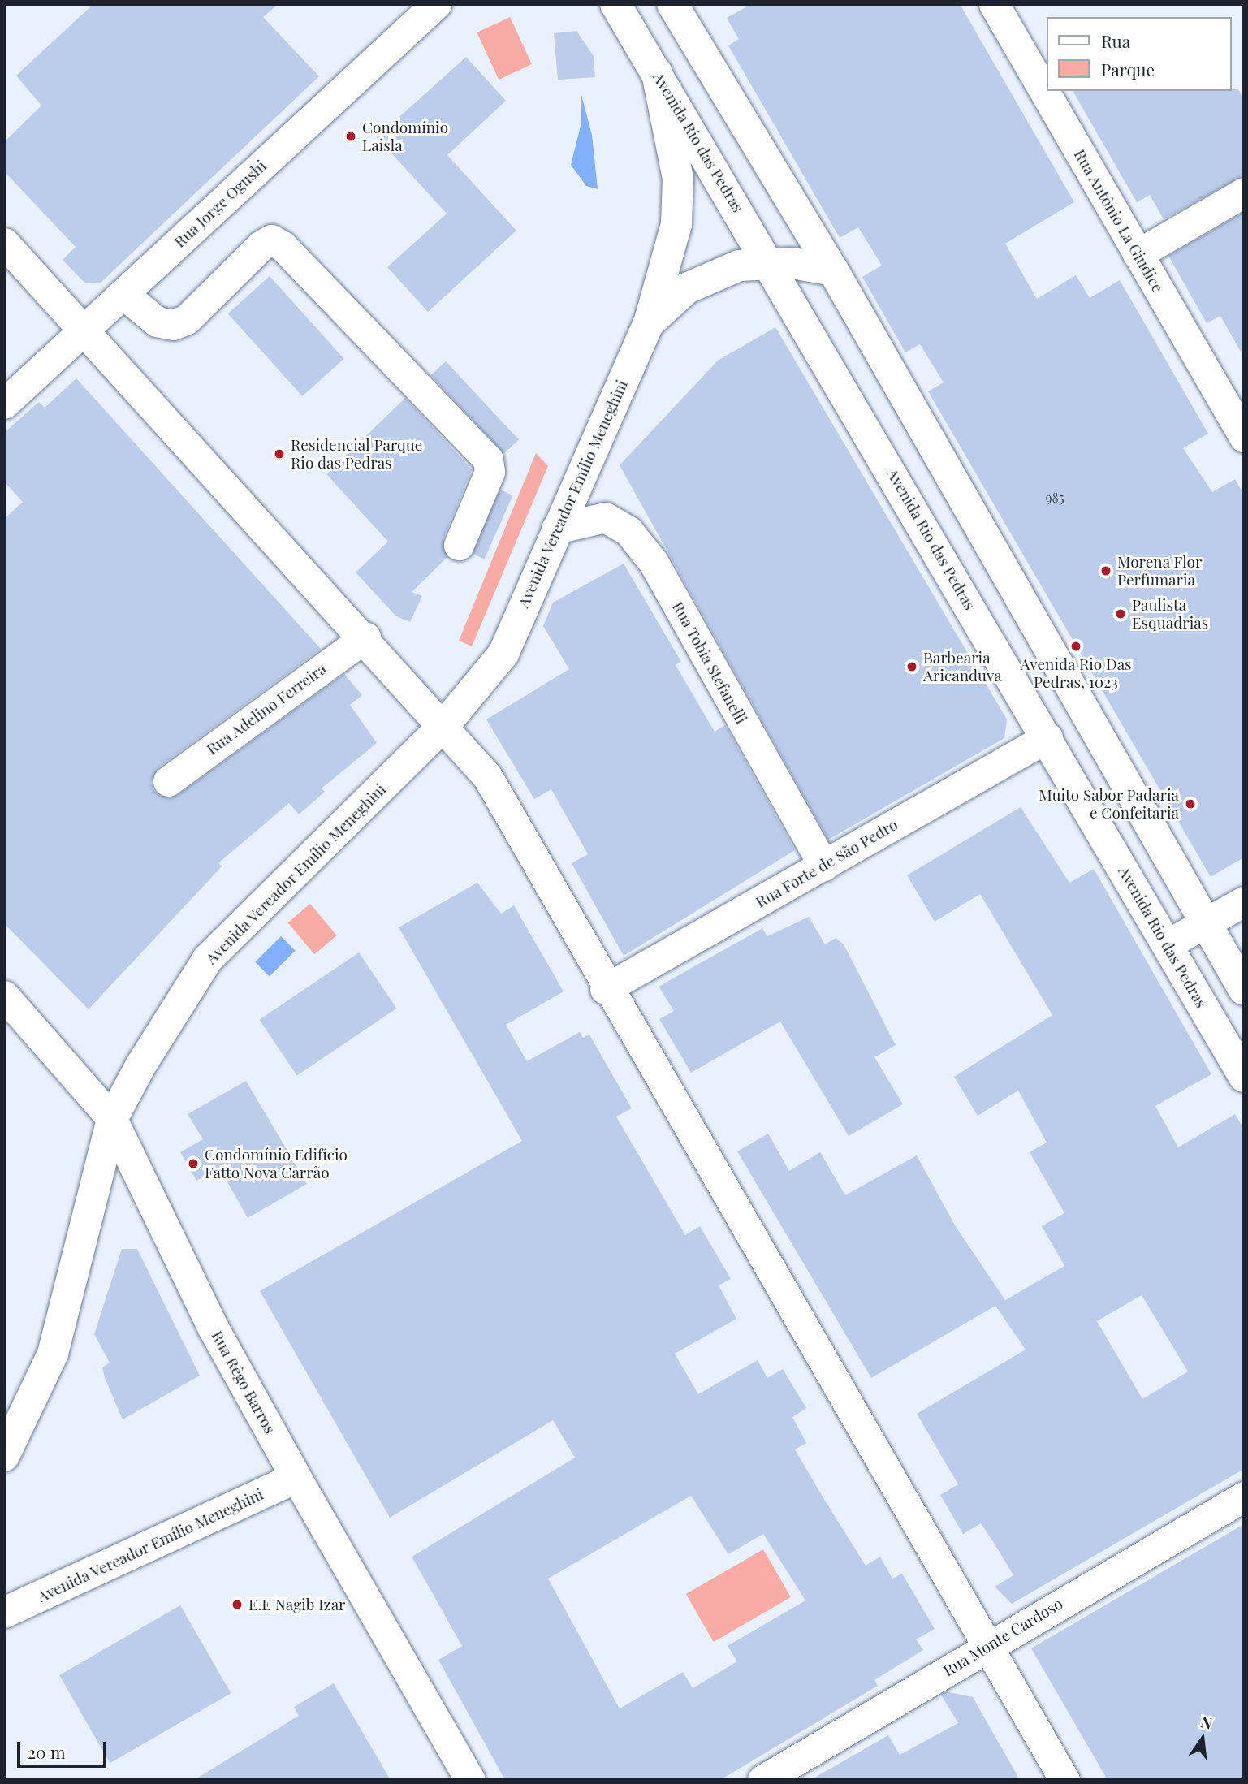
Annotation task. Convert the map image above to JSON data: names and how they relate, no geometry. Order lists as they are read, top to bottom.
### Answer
{
  "streets": {
    "main road": ["Avenida Rio das Pedras", "Avenida Vereador Emílio Meneghini", "Rua Rêgo Barros"],
    "street": [
      "Rua Jorge Ogushi",
      "Rua Antônio La Giudice",
      "Rua Tobia Stefanelli",
      "Rua Adelino Ferreira",
      "Rua Forte de São Pedro",
      "Rua Monte Cardoso"
    ]
  },
  "crossings": [
    ["Avenida Rio das Pedras", "Avenida Vereador Emílio Meneghini"],
    ["Avenida Rio das Pedras", "Rua Forte de São Pedro"],
    ["Avenida Vereador Emílio Meneghini", "Rua Tobia Stefanelli"],
    ["Avenida Vereador Emílio Meneghini", "Rua Rêgo Barros"],
    ["Rua Tobia Stefanelli", "Rua Forte de São Pedro"]
  ],
  "places": [
    "Condomínio Laisla",
    "Residencial Parque Rio das Pedras",
    "Morena Flor Perfumaria",
    "Paulista Esquadrias",
    "Avenida Rio Das Pedras, 1023",
    "Barbearia Aricanduva",
    "Muito Sabor Padaria e Confeitaria",
    "Condomínio Edifício Fatto Nova Carrão",
    "E.E Nagib Izar"
  ],
  "house_numbers": ["985"],
  "legend": ["Rua", "Parque"],
  "scale_bar": "20 m",
  "north": "top"
}
